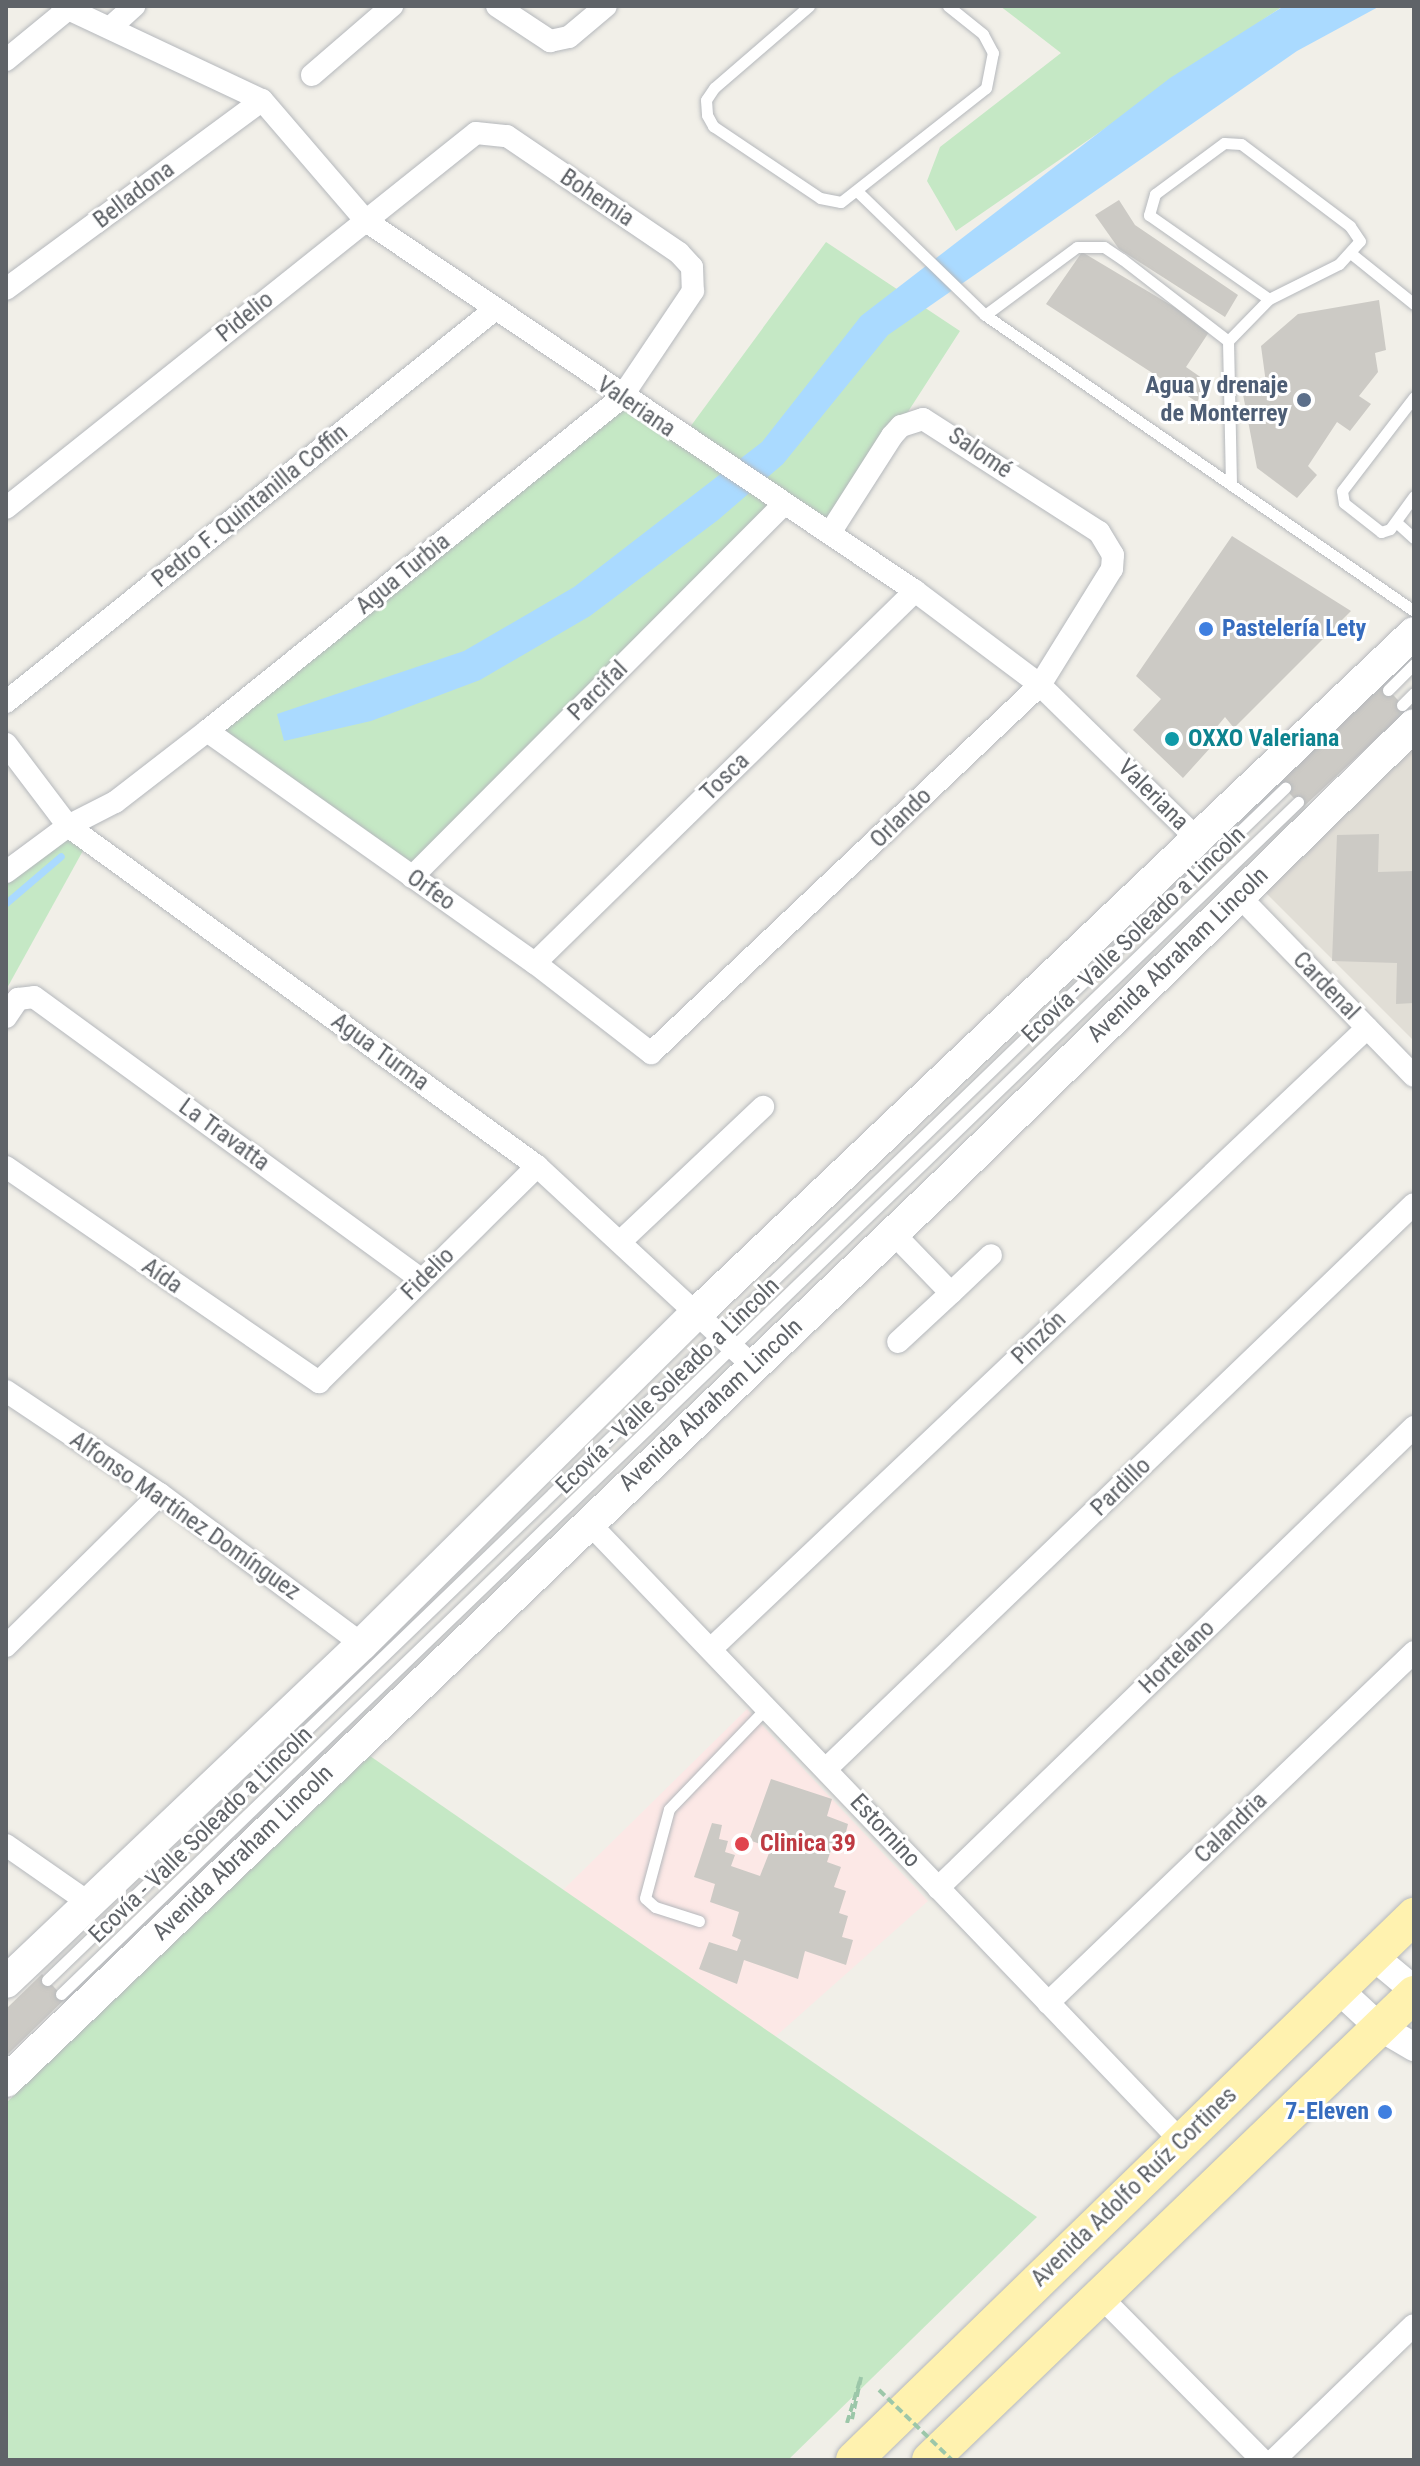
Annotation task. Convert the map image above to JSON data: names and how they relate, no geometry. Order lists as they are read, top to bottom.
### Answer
{
  "streets": {
    "main road": ["Avenida Abraham Lincoln", "Avenida Adolfo Ruíz Cortines"],
    "street": [
      "Belladona",
      "Bohemia",
      "Pidelio",
      "Valeriana",
      "Salomé",
      "Pedro F. Quintanilla Coffin",
      "Agua Turbia",
      "Parcifal",
      "Tosca",
      "Orlando",
      "Orfeo",
      "Cardenal",
      "Agua Turma",
      "La Travatta",
      "Fidelio",
      "Aída",
      "Pinzón",
      "Pardillo",
      "Alfonso Martínez Domínguez",
      "Hortelano",
      "Calandria",
      "Estornino"
    ],
    "lane": ["Ecovía - Valle Soleado a Lincoln"]
  },
  "crossings": [
    ["Belladona", "Valeriana"],
    ["Bohemia", "Pidelio"],
    ["Bohemia", "Agua Turbia"],
    ["Pidelio", "Valeriana"],
    ["Valeriana", "Salomé"],
    ["Valeriana", "Pedro F. Quintanilla Coffin"],
    ["Valeriana", "Agua Turbia"],
    ["Valeriana", "Parcifal"],
    ["Valeriana", "Tosca"],
    ["Valeriana", "Orlando"],
    ["Salomé", "Orlando"],
    ["Agua Turbia", "Orfeo"],
    ["Agua Turbia", "Agua Turma"],
    ["Parcifal", "Orfeo"],
    ["Tosca", "Orfeo"],
    ["Orlando", "Orfeo"],
    ["Ecovía - Valle Soleado a Lincoln", "Avenida Abraham Lincoln"],
    ["Ecovía - Valle Soleado a Lincoln", "Agua Turma"],
    ["Avenida Abraham Lincoln", "Cardenal"],
    ["Avenida Abraham Lincoln", "Agua Turma"],
    ["Avenida Abraham Lincoln", "Estornino"],
    ["Cardenal", "Pinzón"],
    ["Agua Turma", "Fidelio"],
    ["La Travatta", "Fidelio"],
    ["Fidelio", "Aída"],
    ["Pinzón", "Estornino"],
    ["Pardillo", "Estornino"],
    ["Hortelano", "Estornino"],
    ["Calandria", "Estornino"],
    ["Estornino", "Avenida Adolfo Ruíz Cortines"]
  ],
  "places": [
    "Agua y drenaje de Monterrey",
    "Pastelería Lety",
    "OXXO Valeriana",
    "Clinica 39",
    "7-Eleven"
  ]
}
